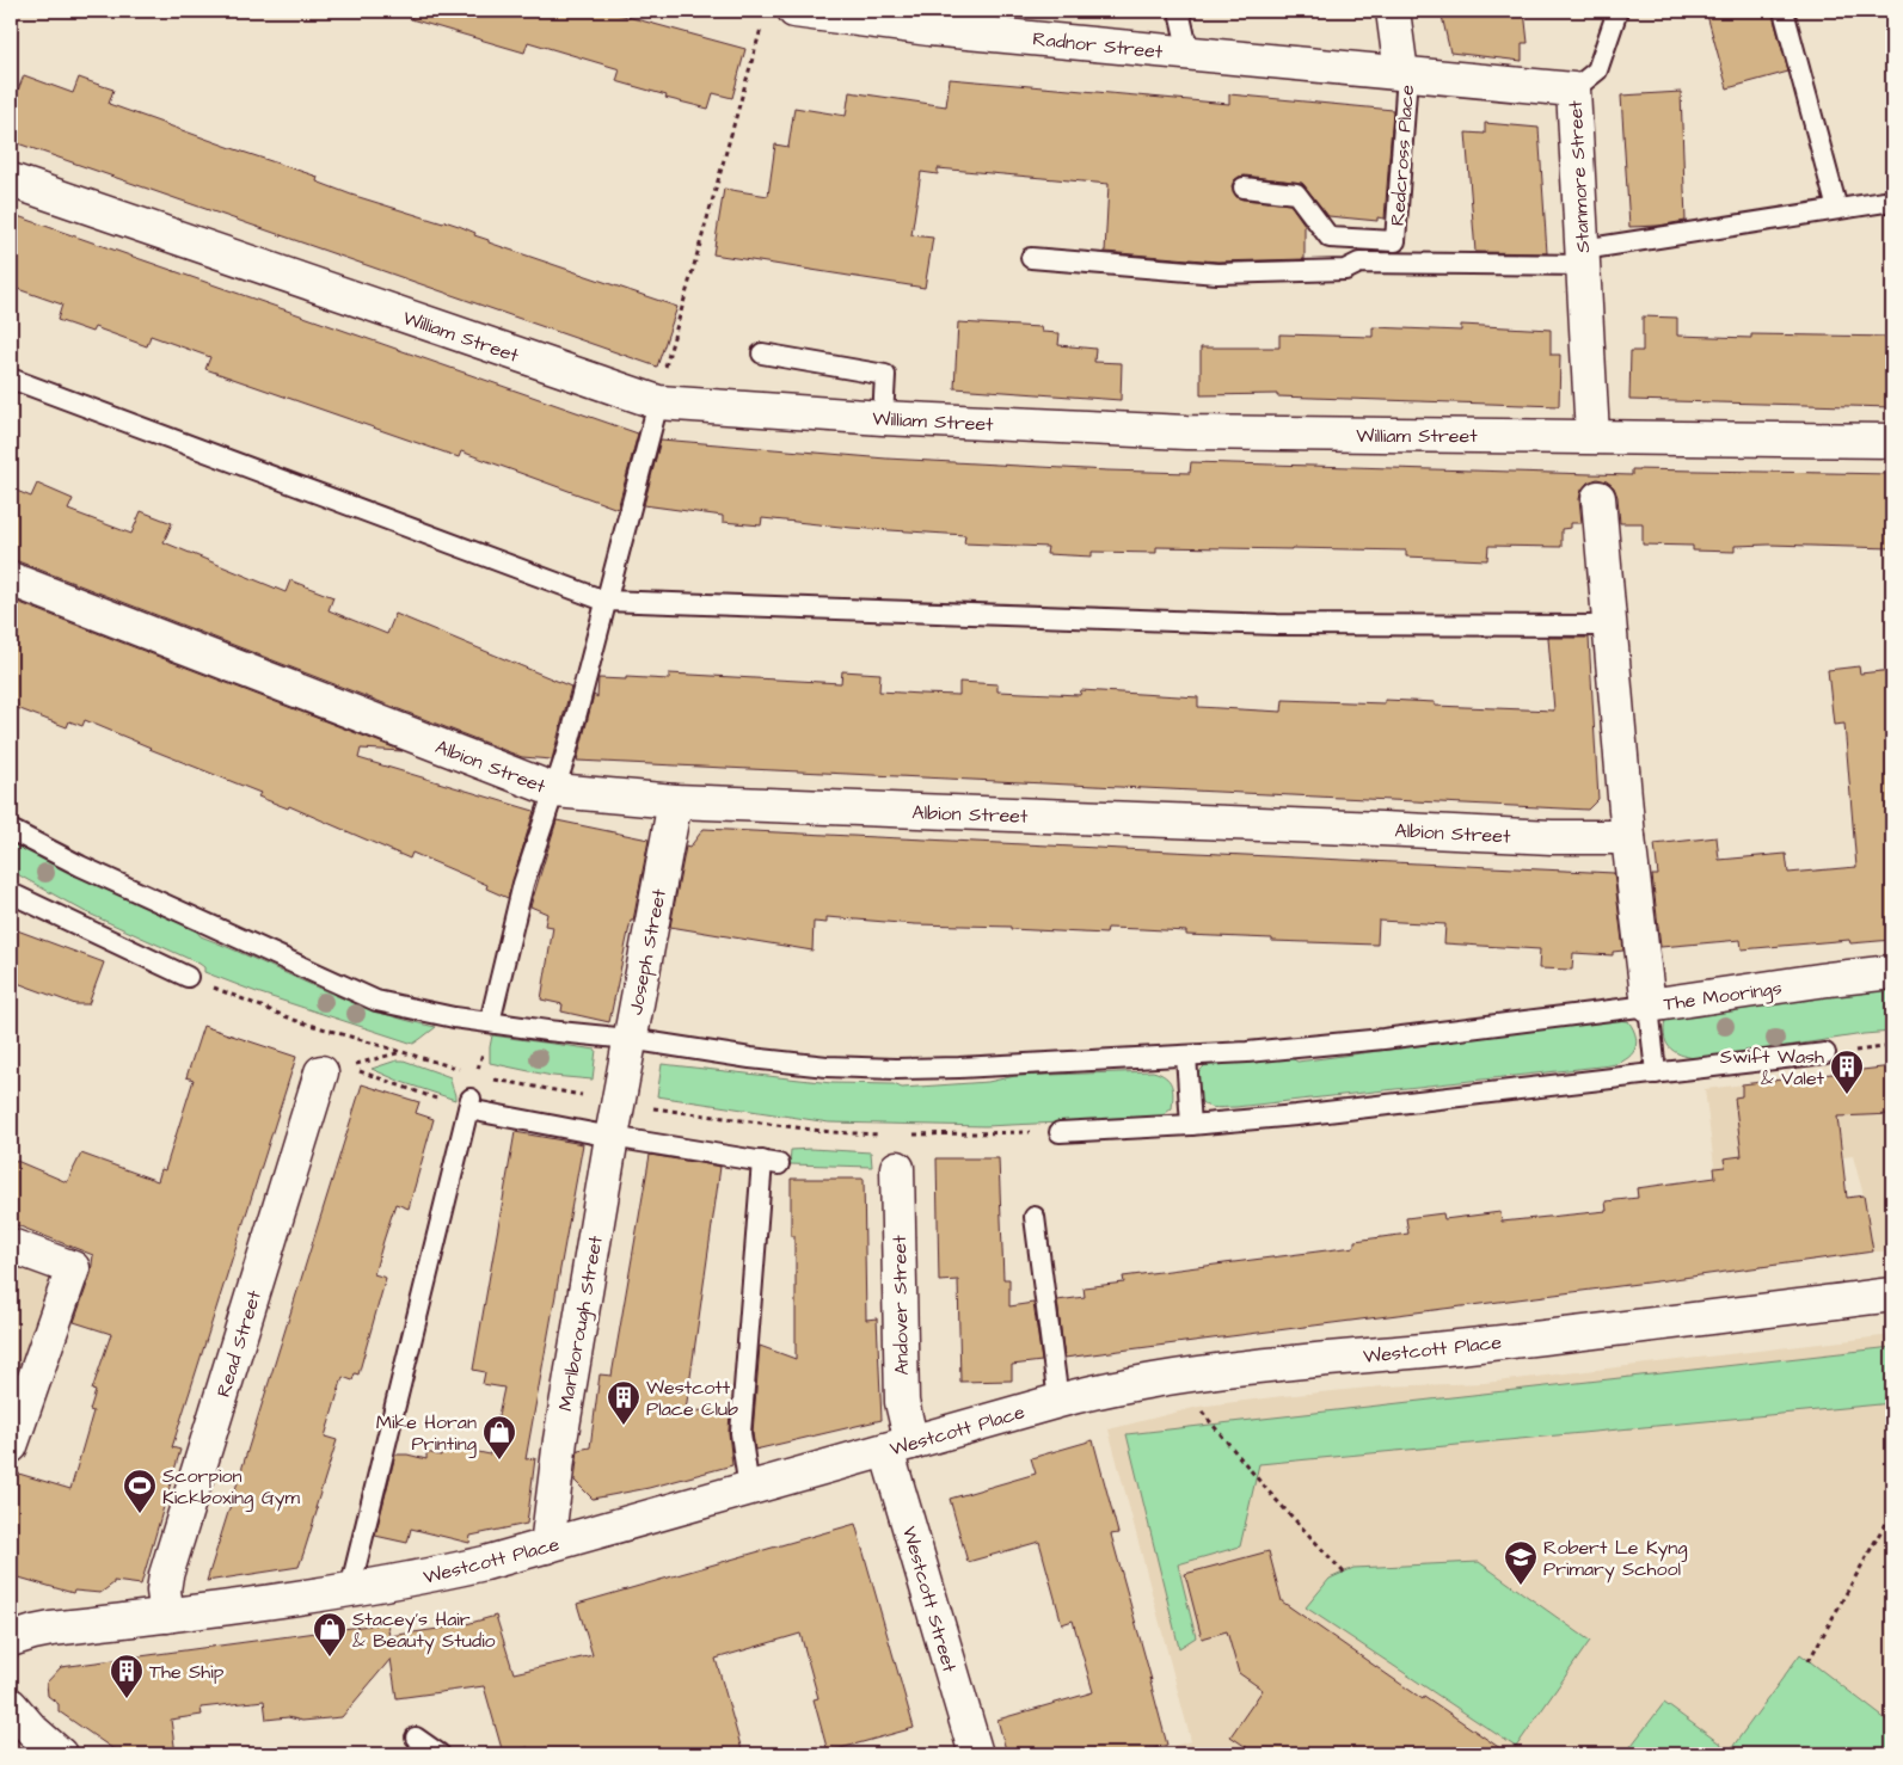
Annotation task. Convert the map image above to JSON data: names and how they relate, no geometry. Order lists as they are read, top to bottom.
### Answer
{
  "streets": {
    "street": [
      "Radnor Street",
      "Stanmore Street",
      "William Street",
      "Albion Street",
      "Joseph Street",
      "The Moorings",
      "Andover Street",
      "Marlborough Street",
      "Read Street",
      "Westcott Place",
      "Westcott Street"
    ],
    "lane": ["Redcross Place"]
  },
  "crossings": [
    ["Radnor Street", "Redcross Place"],
    ["Radnor Street", "Stanmore Street"],
    ["Redcross Place", "Stanmore Street"],
    ["Stanmore Street", "William Street"],
    ["Albion Street", "Joseph Street"],
    ["Albion Street", "The Moorings"],
    ["Joseph Street", "Marlborough Street"],
    ["Andover Street", "Westcott Place"],
    ["Andover Street", "Westcott Street"],
    ["Marlborough Street", "Westcott Place"],
    ["Read Street", "Westcott Place"],
    ["Westcott Place", "Westcott Street"]
  ],
  "places": {
    "building": ["Swift Wash & Valet", "Westcott Place Club", "The Ship"],
    "shop": ["Mike Horan Printing", "Stacey's Hair & Beauty Studio"],
    "sports": ["Scorpion Kickboxing Gym"],
    "school or university": ["Robert Le Kyng Primary School"]
  }
}
